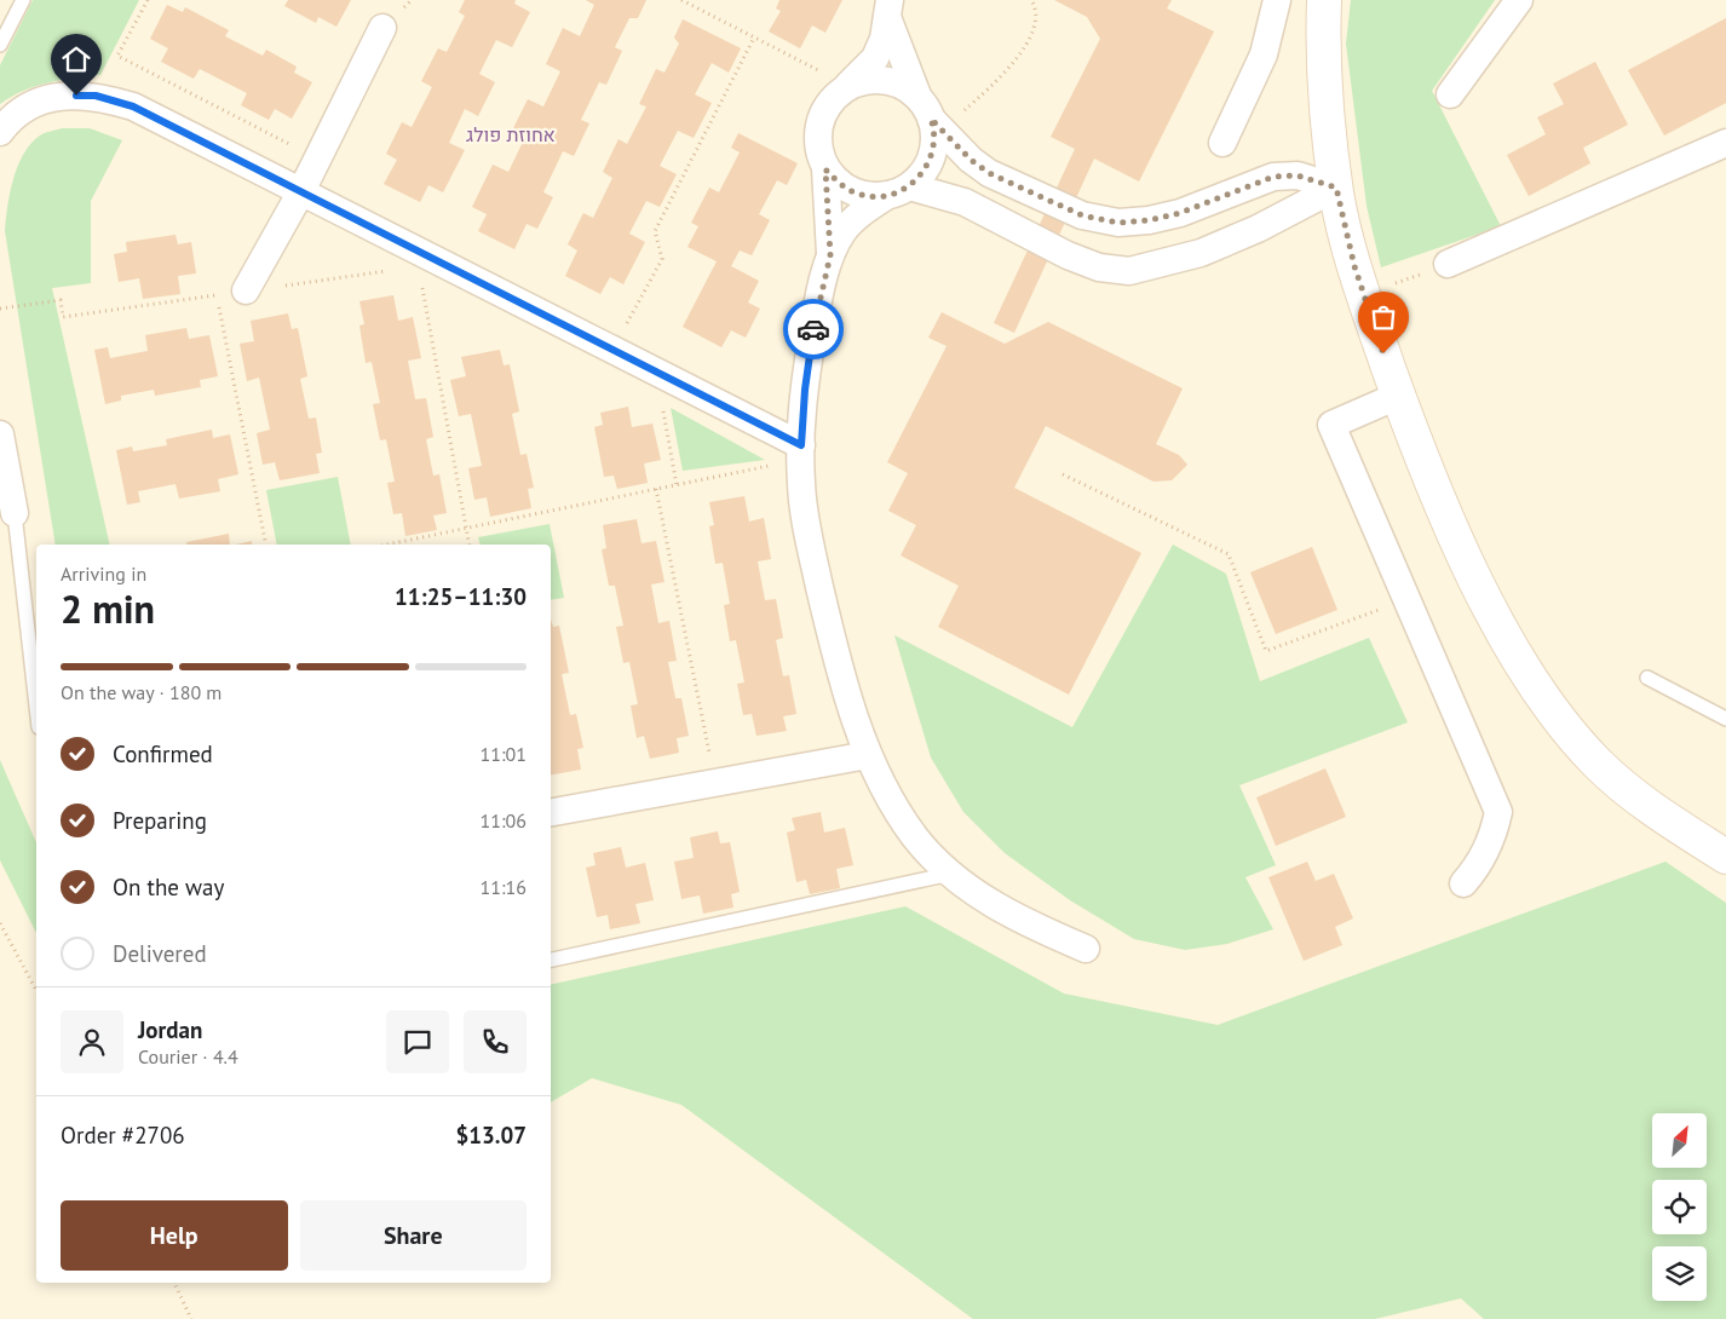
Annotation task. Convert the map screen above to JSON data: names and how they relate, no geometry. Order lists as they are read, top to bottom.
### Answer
{
  "districts": ["אחוזת פולג"],
  "north": "top right",
  "page": {
    "heading": ["2 min", "Arriving in", "11:25–11:30"],
    "panel": [
      "Jordan",
      "Courier · 4.4",
      "Order #2706",
      "$13.07"
    ],
    "bar": "On the way · 180 m",
    "list": [
      ["Confirmed", "11:01"],
      ["Preparing", "11:06"],
      ["On the way", "11:16"],
      "Delivered"
    ],
    "buttons": ["Help", "Share"]
  }
}
